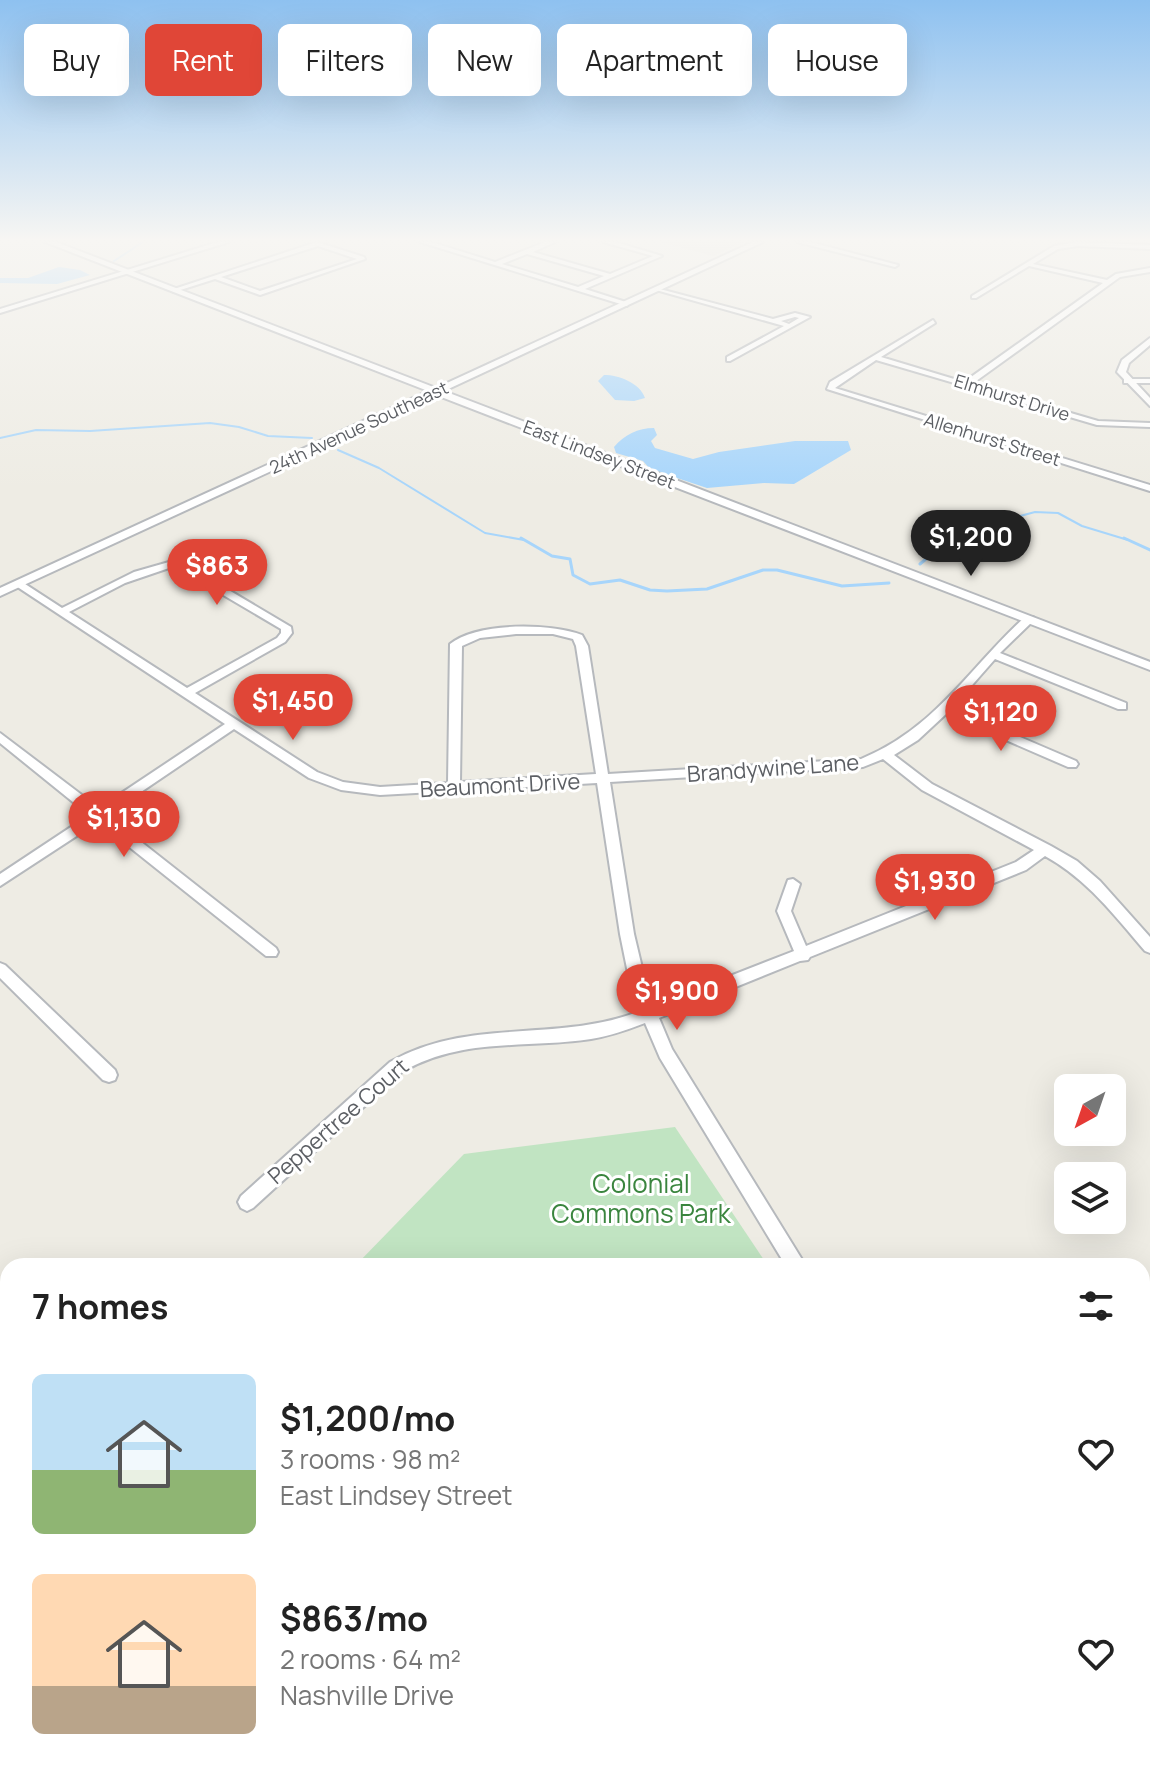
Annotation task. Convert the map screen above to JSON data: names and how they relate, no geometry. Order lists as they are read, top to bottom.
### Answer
{
  "streets": {
    "street": [
      "Elmhurst Drive",
      "24th Avenue Southeast",
      "Allenhurst Street",
      "East Lindsey Street",
      "Brandywine Lane",
      "Beaumont Drive",
      "Peppertree Court"
    ]
  },
  "crossings": [
    ["Elmhurst Drive", "Allenhurst Street"],
    ["24th Avenue Southeast", "East Lindsey Street"],
    ["24th Avenue Southeast", "Beaumont Drive"],
    ["East Lindsey Street", "Brandywine Lane"],
    ["Brandywine Lane", "Beaumont Drive"],
    ["Beaumont Drive", "Peppertree Court"]
  ],
  "parks": ["Colonial Commons Park"],
  "north": "bottom left",
  "page": {
    "chip": [
      "Buy",
      "Rent",
      "Filters",
      "New",
      "Apartment",
      "House"
    ],
    "price": [
      "$1,200",
      "$863",
      "$1,450",
      "$1,120",
      "$1,130",
      "$1,930",
      "$1,900"
    ],
    "heading": "7 homes",
    "list": [
      {
        "name": "$1,200/mo",
        "note": "3 rooms · 98 m² · East Lindsey Street"
      },
      {
        "name": "$863/mo",
        "note": "2 rooms · 64 m² · Nashville Drive"
      }
    ]
  }
}
